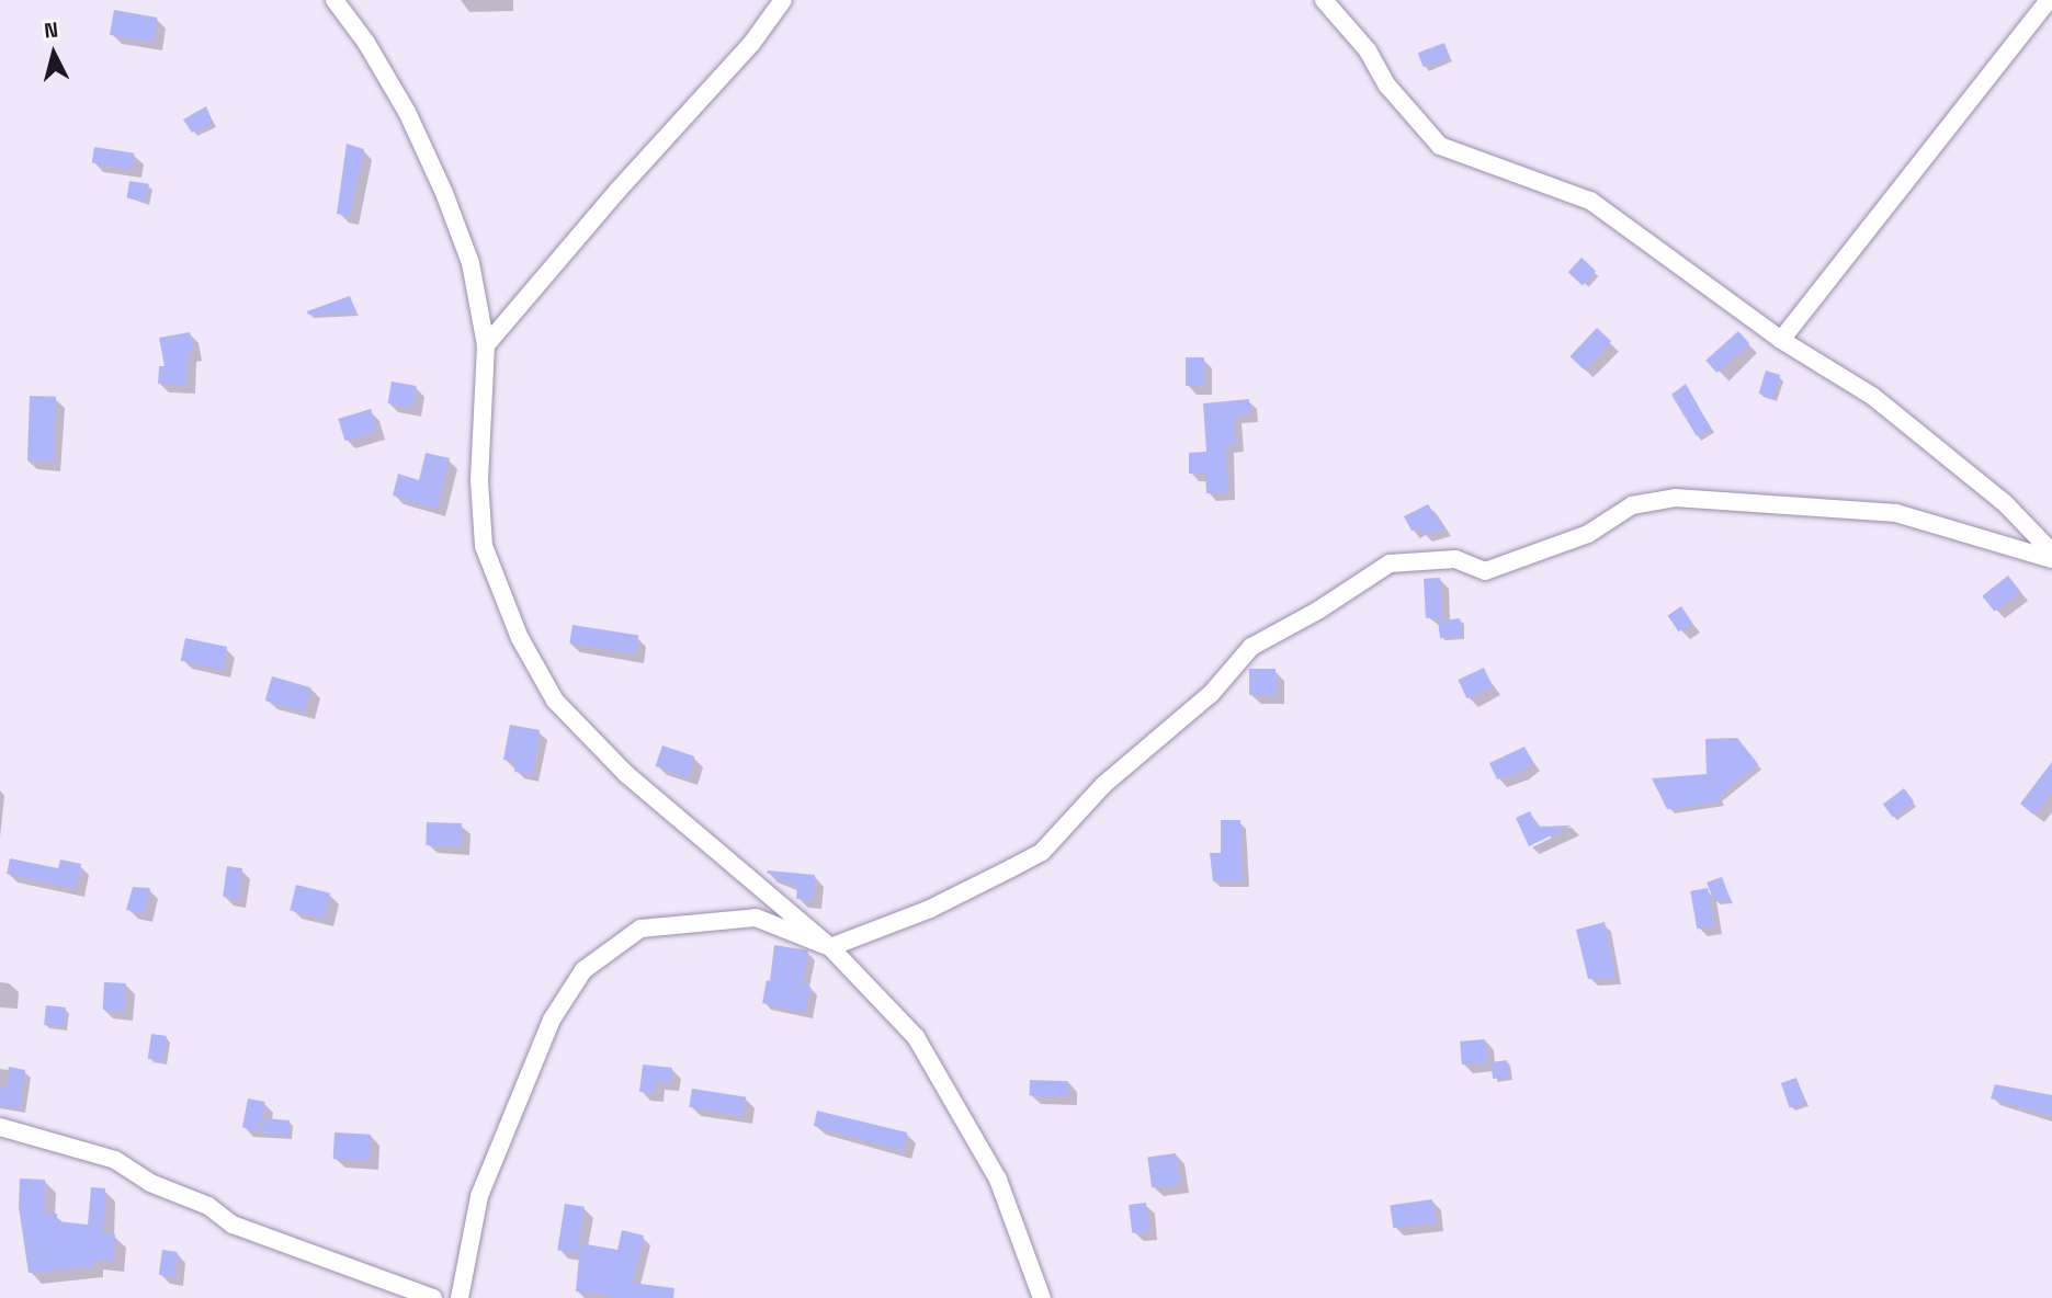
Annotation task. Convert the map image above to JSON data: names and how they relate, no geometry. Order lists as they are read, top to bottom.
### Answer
{
  "north": "top"
}
